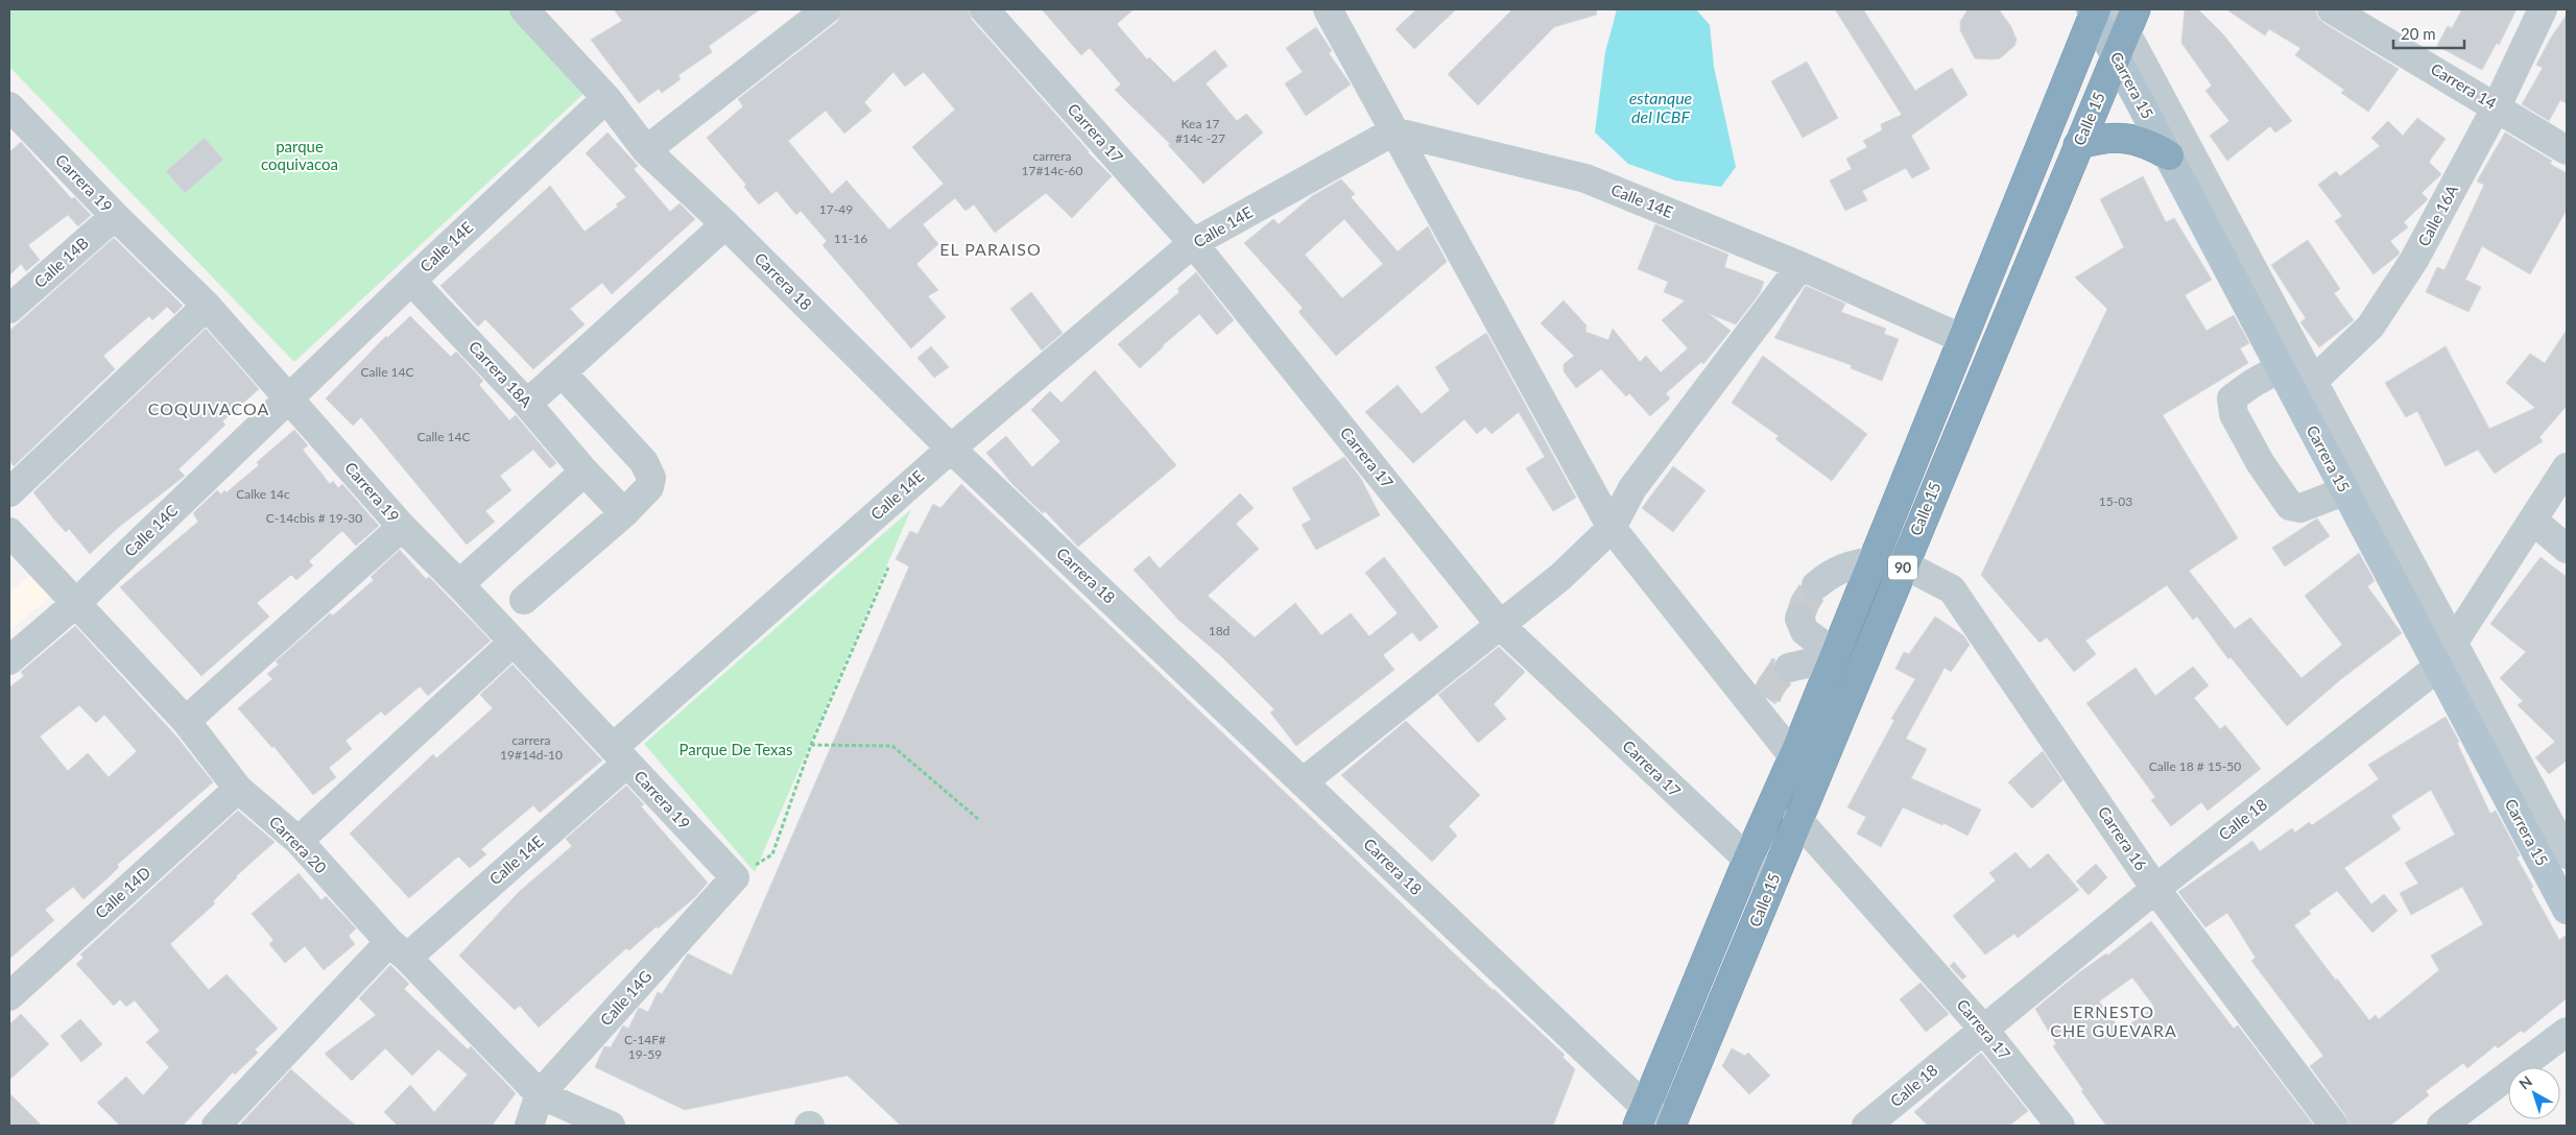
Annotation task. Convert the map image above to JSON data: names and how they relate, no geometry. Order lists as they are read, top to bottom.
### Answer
{
  "streets": {
    "highway": ["Calle 15", "90"],
    "main road": ["Carrera 15"],
    "street": [
      "Carrera 14",
      "Carrera 17",
      "Carrera 19",
      "Calle 14E",
      "Calle 16A",
      "Calle 14B",
      "Carrera 18",
      "Carrera 18A",
      "Calle 14C",
      "Calle 18",
      "Carrera 16",
      "Carrera 20",
      "Calle 14D",
      "Calle 14G"
    ]
  },
  "crossings": [
    ["Carrera 15", "Calle 15"],
    ["Carrera 15", "Calle 16A"],
    ["Carrera 15", "Calle 18"],
    ["Carrera 14", "Calle 16A"],
    ["Calle 15", "Carrera 17"],
    ["Calle 15", "Calle 14E"],
    ["Calle 15", "Carrera 18"],
    ["Calle 15", "Carrera 16"],
    ["Carrera 17", "Calle 14E"],
    ["Carrera 17", "Calle 18"],
    ["Carrera 19", "Calle 14E"],
    ["Carrera 19", "Calle 14B"],
    ["Carrera 19", "Calle 14C"],
    ["Carrera 19", "Calle 14G"],
    ["Calle 14E", "Carrera 18"],
    ["Calle 14E", "Carrera 18A"],
    ["Calle 14E", "Calle 14C"],
    ["Calle 14E", "Carrera 20"],
    ["Calle 14C", "Carrera 20"],
    ["Calle 18", "Carrera 16"],
    ["Carrera 20", "Calle 14D"],
    ["Carrera 20", "Calle 14G"]
  ],
  "districts": ["EL PARAISO", "COQUIVACOA", "ERNESTO CHE GUEVARA"],
  "water": ["estanque del ICBF"],
  "parks": ["parque coquivacoa", "Parque De Texas"],
  "house_numbers": [
    "Kea 17 #14c -27",
    "carrera 17#14c-60",
    "17-49",
    "11-16",
    "Calle 14C",
    "Calle 14C",
    "Calke 14c",
    "15-03",
    "C-14cbis # 19-30",
    "18d",
    "carrera 19#14d-10",
    "Calle 18 # 15-50",
    "C-14F# 19-59"
  ],
  "scale_bar": "20 m",
  "north": "top left"
}
